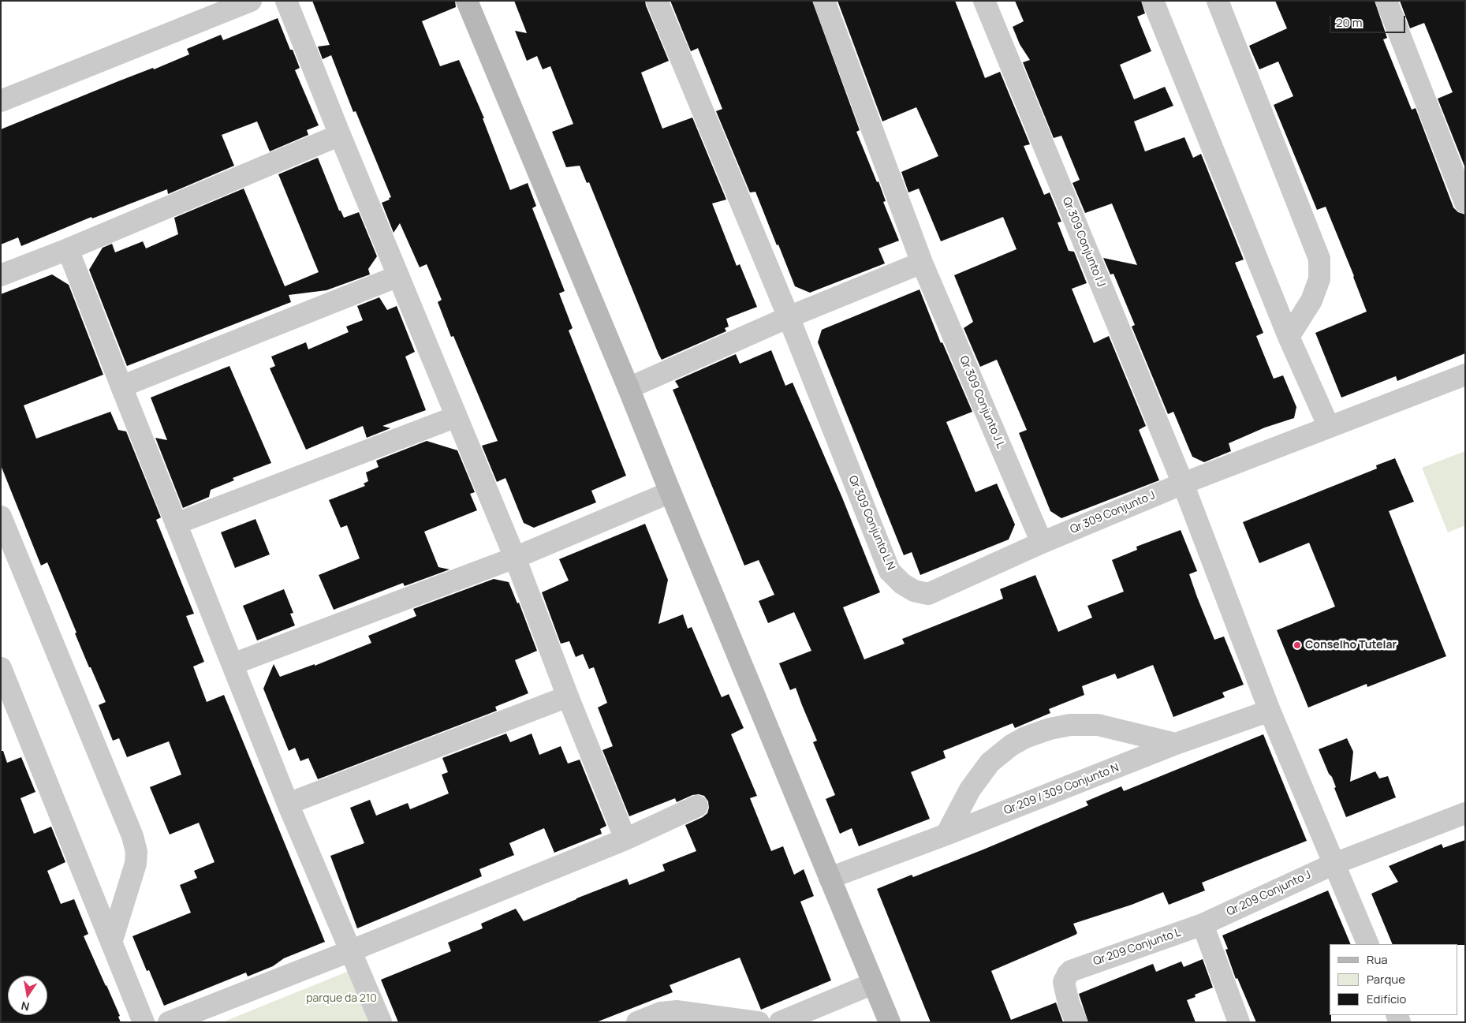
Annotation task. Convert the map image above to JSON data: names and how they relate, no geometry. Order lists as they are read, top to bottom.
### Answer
{
  "streets": {
    "street": [
      "Qr 309 Conjunto I J",
      "Qr 309 Conjunto J L",
      "Qr 309 Conjunto J",
      "Qr 309 Conjunto L N",
      "Qr 209 / 309 Conjunto N",
      "Qr 209 Conjunto J",
      "Qr 209 Conjunto L"
    ]
  },
  "crossings": [
    ["Qr 309 Conjunto I J", "Qr 309 Conjunto J"],
    ["Qr 309 Conjunto I J", "Qr 209 / 309 Conjunto N"],
    ["Qr 309 Conjunto I J", "Qr 209 Conjunto J"],
    ["Qr 309 Conjunto J L", "Qr 309 Conjunto J"],
    ["Qr 309 Conjunto J L", "Qr 309 Conjunto L N"],
    ["Qr 309 Conjunto J", "Qr 309 Conjunto L N"],
    ["Qr 209 Conjunto J", "Qr 209 Conjunto L"]
  ],
  "parks": ["parque da 210"],
  "places": ["Conselho Tutelar"],
  "legend": ["Rua", "Parque", "Edifício"],
  "scale_bar": "20 m",
  "north": "bottom"
}
